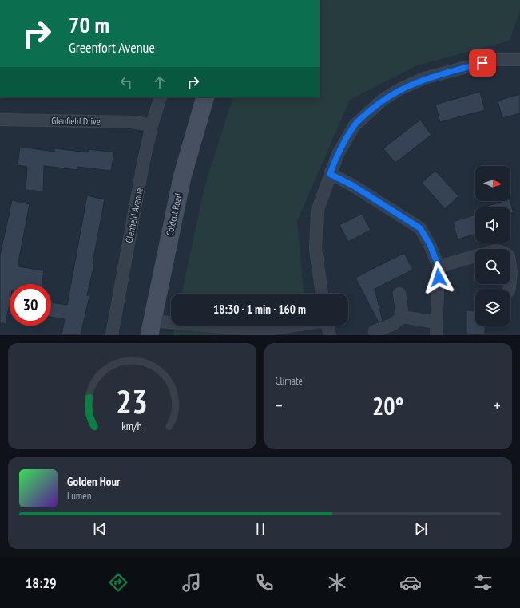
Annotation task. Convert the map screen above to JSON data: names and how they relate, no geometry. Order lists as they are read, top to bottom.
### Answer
{
  "streets": {
    "main road": ["Coldcut Road"],
    "street": ["Glenfield Drive", "Glenfield Avenue"]
  },
  "crossings": [
    ["Glenfield Drive", "Glenfield Avenue"]
  ],
  "north": "right",
  "page": {
    "turn": ["70 m", "Greenfort Avenue"],
    "limit": "30",
    "trip": "18:30 · 1 min · 160 m",
    "tile": "Climate",
    "heat": ["−", "20°", "+"],
    "song": ["Golden Hour", "Lumen"],
    "tabs": "18:29",
    "gauge": ["23", "km/h"]
  }
}
